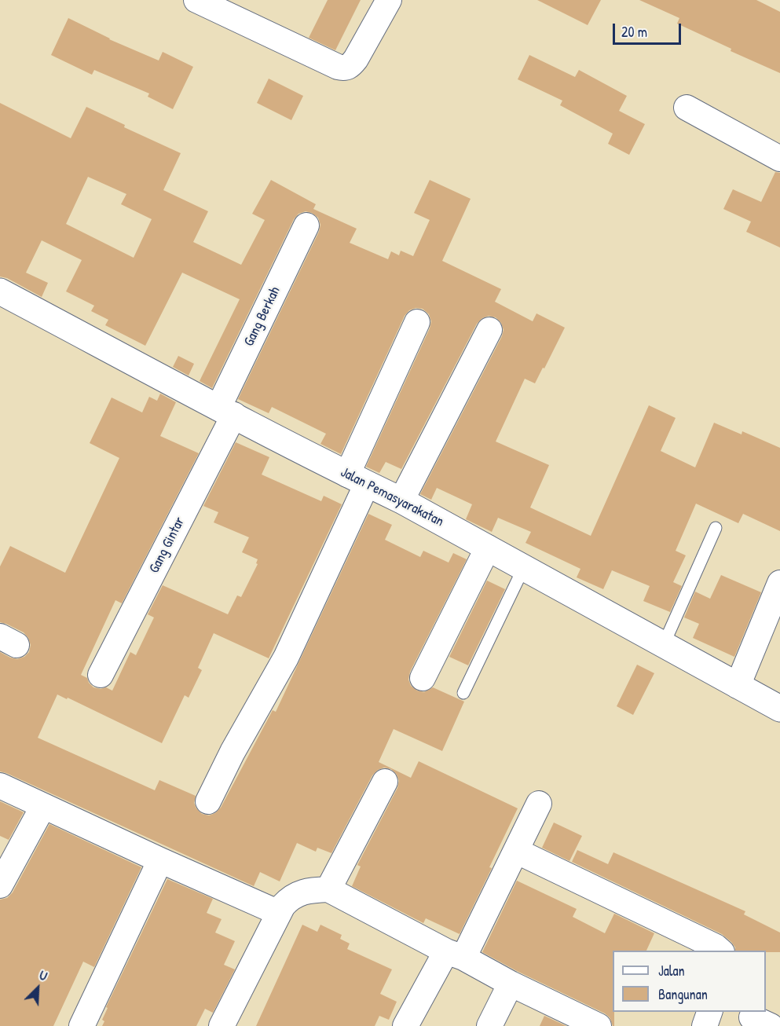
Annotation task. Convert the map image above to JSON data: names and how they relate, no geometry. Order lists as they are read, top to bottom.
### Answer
{
  "streets": {
    "street": ["Gang Berkah", "Jalan Pemasyarakatan", "Gang Gintar"]
  },
  "crossings": [
    ["Gang Berkah", "Jalan Pemasyarakatan"],
    ["Gang Berkah", "Gang Gintar"],
    ["Jalan Pemasyarakatan", "Gang Gintar"]
  ],
  "legend": ["Jalan", "Bangunan"],
  "scale_bar": "20 m",
  "north": "top right"
}
